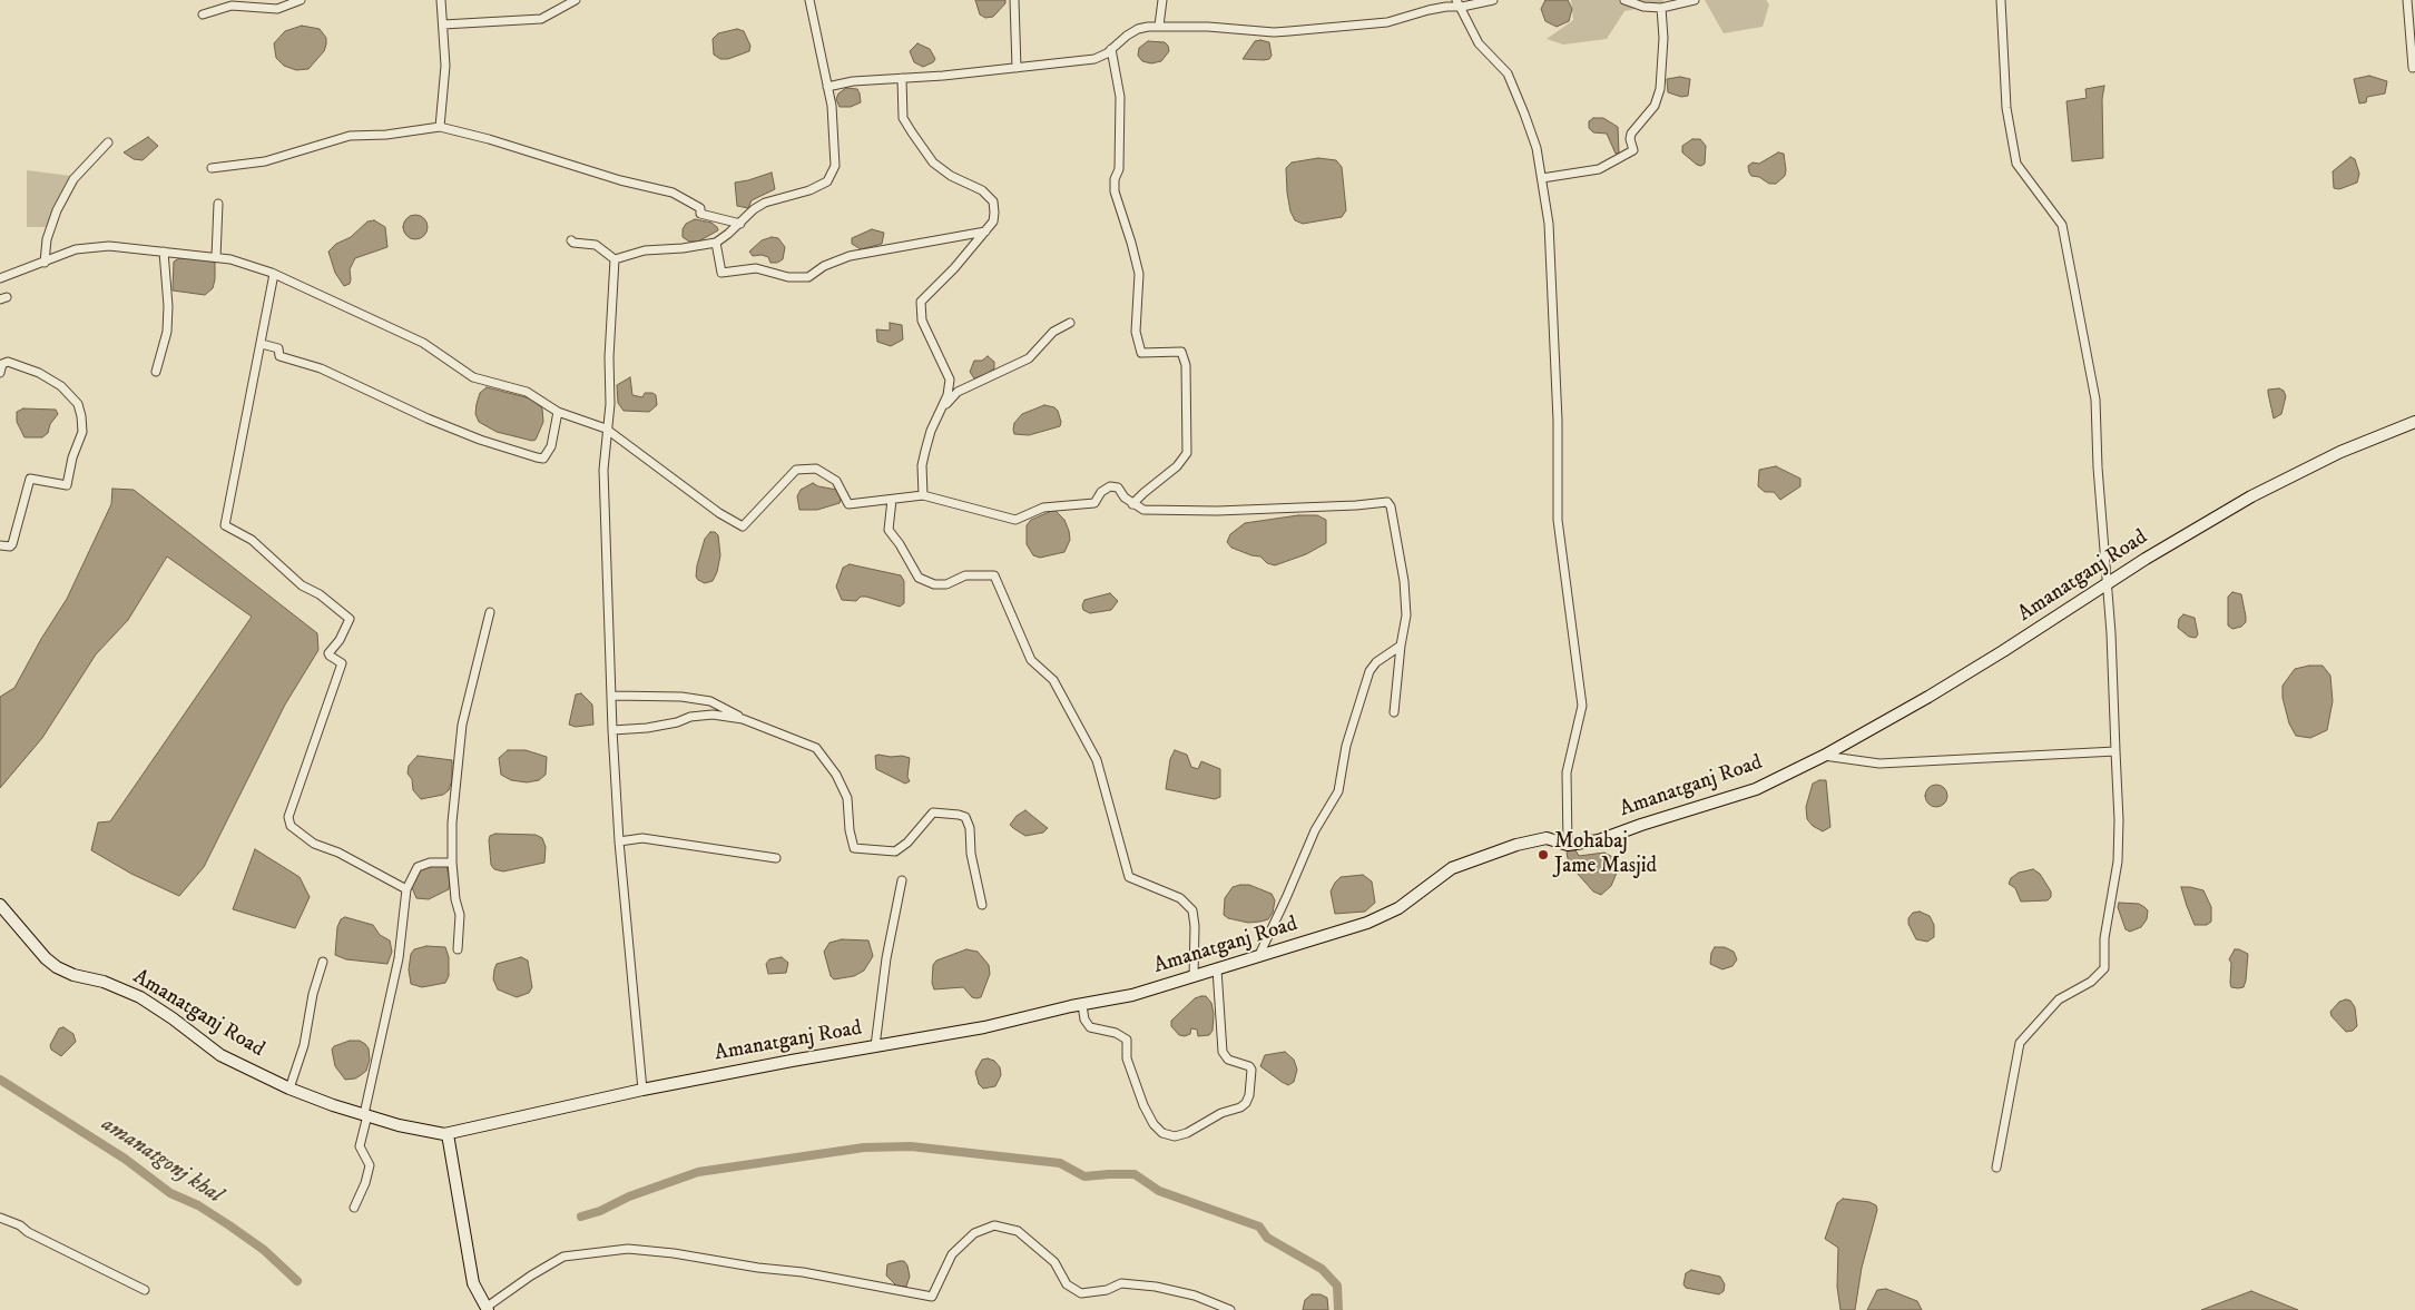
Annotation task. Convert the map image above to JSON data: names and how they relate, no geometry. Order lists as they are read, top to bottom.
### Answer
{
  "streets": {
    "main road": ["Amanatganj Road"]
  },
  "water": ["amanatgonj khal"],
  "places": ["Mohabaj Jame Masjid"]
}
